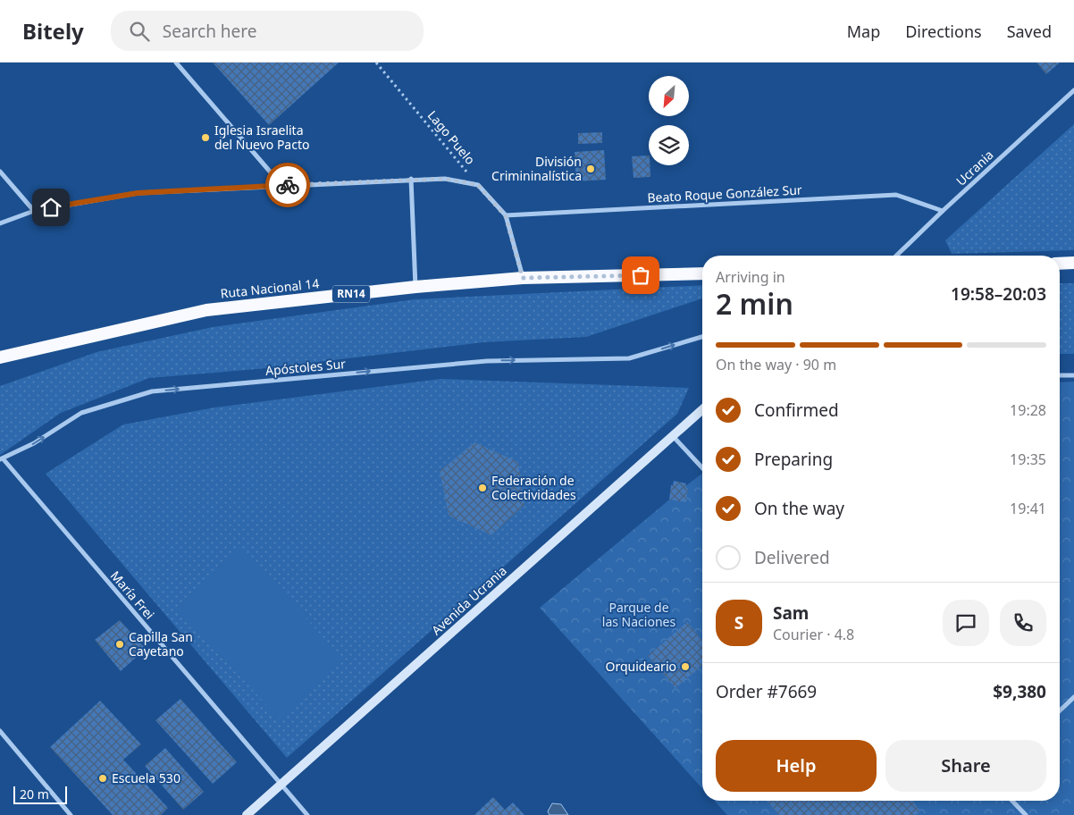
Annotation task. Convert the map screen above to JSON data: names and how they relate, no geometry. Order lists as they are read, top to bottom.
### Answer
{
  "streets": {
    "highway": ["Ruta Nacional 14", "RN14"],
    "main road": ["Avenida Ucrania"],
    "street": [
      "Ucrania",
      "Beato Roque González Sur",
      "Apóstoles Sur",
      "María Frei"
    ],
    "path": ["Lago Puelo"]
  },
  "crossings": [
    ["Ucrania", "Beato Roque González Sur"],
    ["Apóstoles Sur", "María Frei"],
    ["María Frei", "Avenida Ucrania"]
  ],
  "one_way": ["Apóstoles Sur"],
  "parks": ["Parque de las Naciones"],
  "places": [
    "Iglesia Israelita del Nuevo Pacto",
    "División Crimininalística",
    "Federación de Colectividades",
    "Capilla San Cayetano",
    "Orquideario",
    "Escuela 530"
  ],
  "scale_bar": "20 m",
  "north": "bottom left",
  "page": {
    "header": "Bitely",
    "search": "Search here",
    "nav": ["Map", "Directions", "Saved"],
    "heading": ["2 min", "Arriving in", "19:58–20:03"],
    "panel": [
      "Sam",
      "Courier · 4.8",
      "Order #7669",
      "$9,380"
    ],
    "bar": "On the way · 90 m",
    "list": [
      ["Confirmed", "19:28"],
      ["Preparing", "19:35"],
      ["On the way", "19:41"],
      "Delivered"
    ],
    "round": "S",
    "buttons": ["Help", "Share"],
    "scale": "20 m"
  }
}
